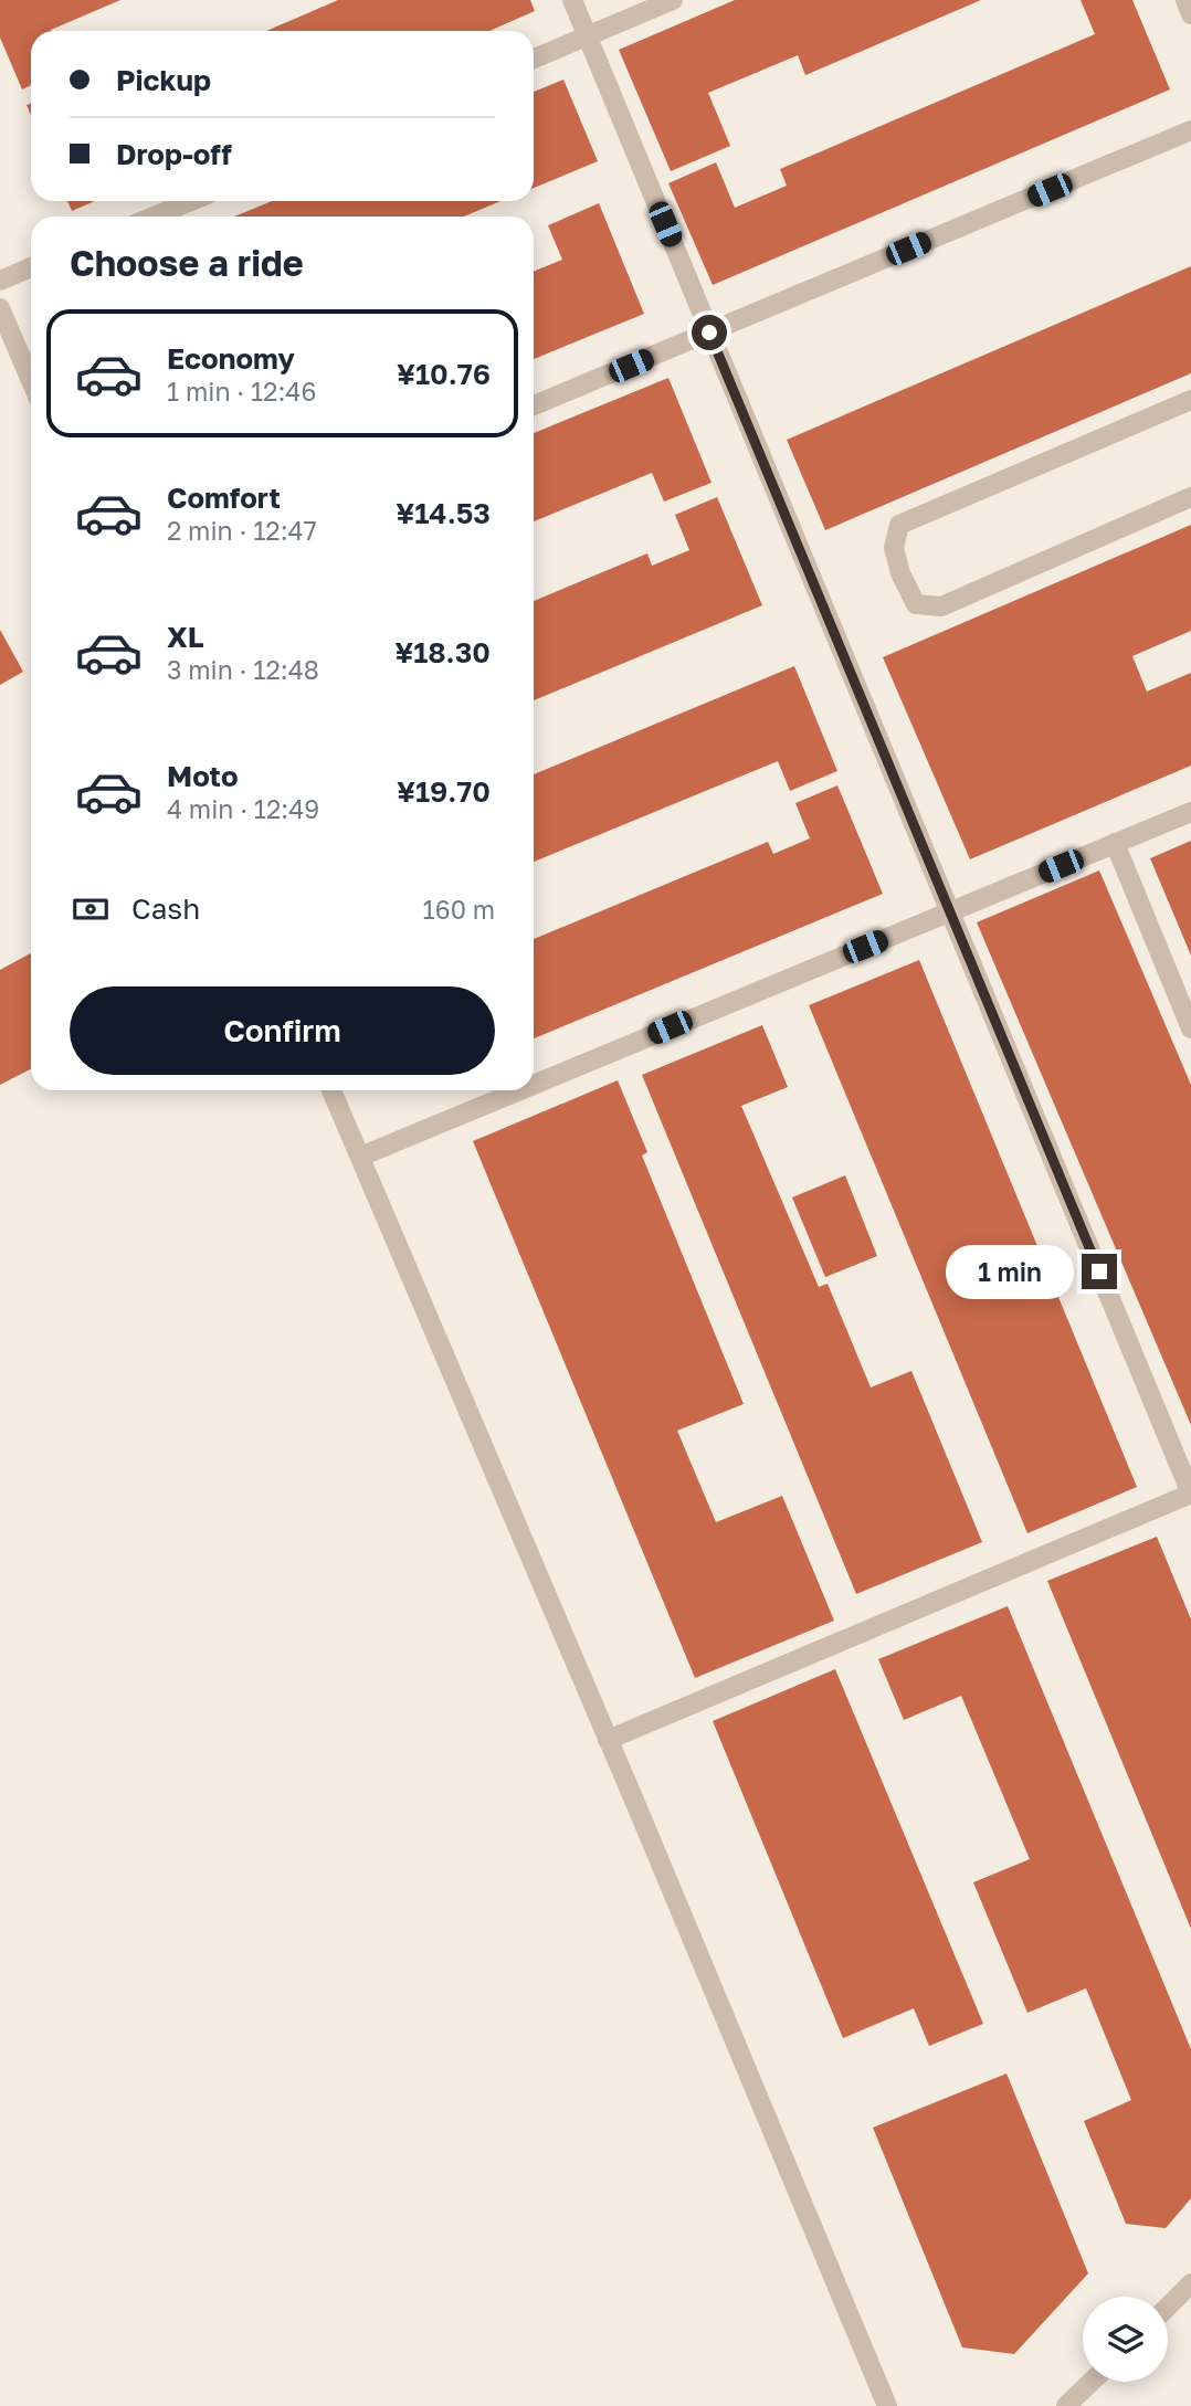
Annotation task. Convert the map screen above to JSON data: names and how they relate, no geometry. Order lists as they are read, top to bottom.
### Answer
{
  "page": {
    "banner": ["Pickup", "Drop-off"],
    "heading": "Choose a ride",
    "list": [
      {
        "name": "Economy",
        "note": "1 min · 12:46",
        "value": "¥10.76"
      },
      {
        "name": "Comfort",
        "note": "2 min · 12:47",
        "value": "¥14.53"
      },
      {
        "name": "XL",
        "note": "3 min · 12:48",
        "value": "¥18.30"
      },
      {
        "name": "Moto",
        "note": "4 min · 12:49",
        "value": "¥19.70"
      }
    ],
    "pay": ["Cash", "160 m"],
    "buttons": "Confirm",
    "bubble": "1 min"
  }
}
